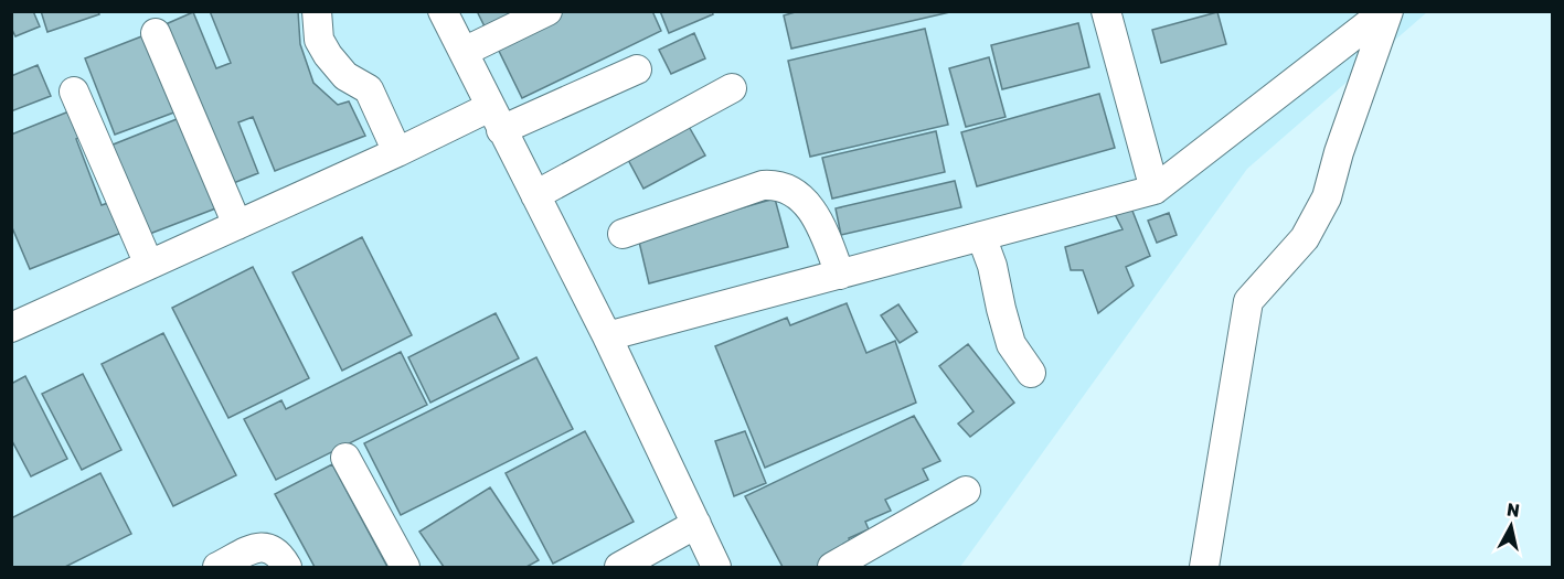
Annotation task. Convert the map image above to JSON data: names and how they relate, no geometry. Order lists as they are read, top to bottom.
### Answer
{
  "north": "top"
}
